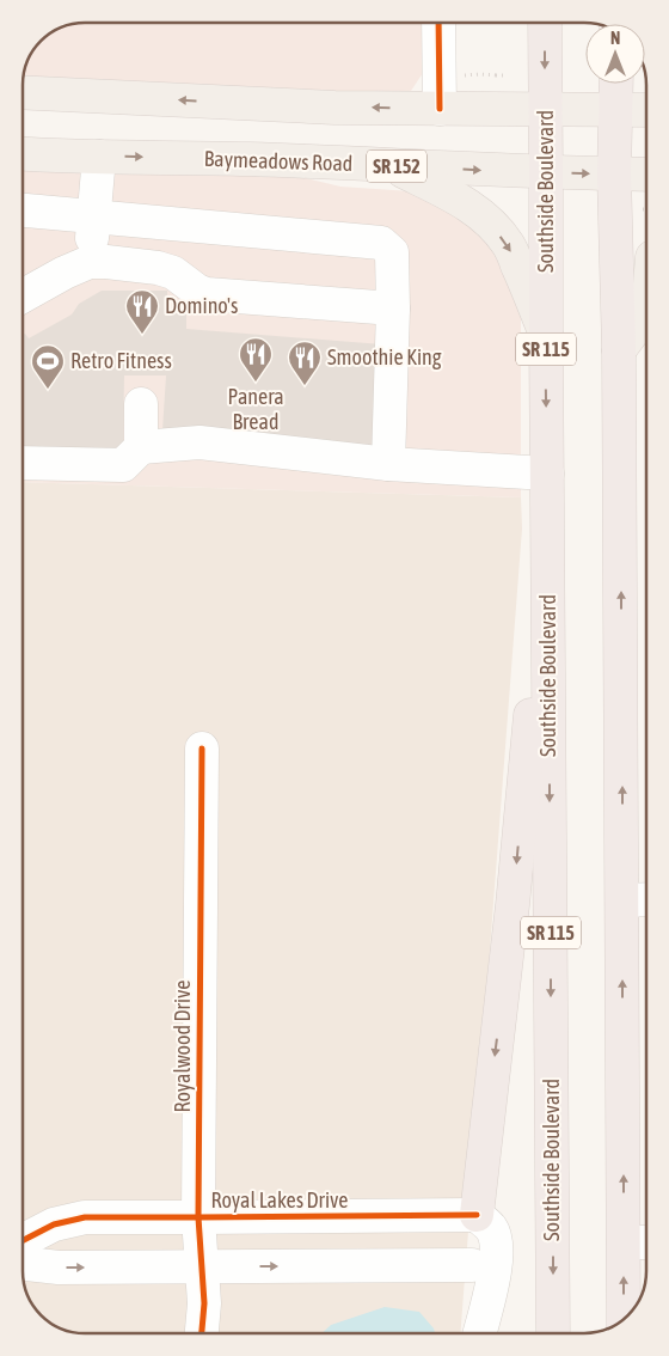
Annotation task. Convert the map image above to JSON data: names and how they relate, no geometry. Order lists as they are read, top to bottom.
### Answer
{
  "streets": {
    "highway": ["Southside Boulevard", "SR 115"],
    "main road": ["Baymeadows Road", "SR 152"],
    "street": ["Royalwood Drive", "Royal Lakes Drive"]
  },
  "crossings": [
    ["Baymeadows Road", "Southside Boulevard"],
    ["Royalwood Drive", "Royal Lakes Drive"]
  ],
  "places": {
    "restaurant": ["Domino's", "Panera Bread", "Smoothie King"],
    "sports": ["Retro Fitness"]
  },
  "north": "top"
}
